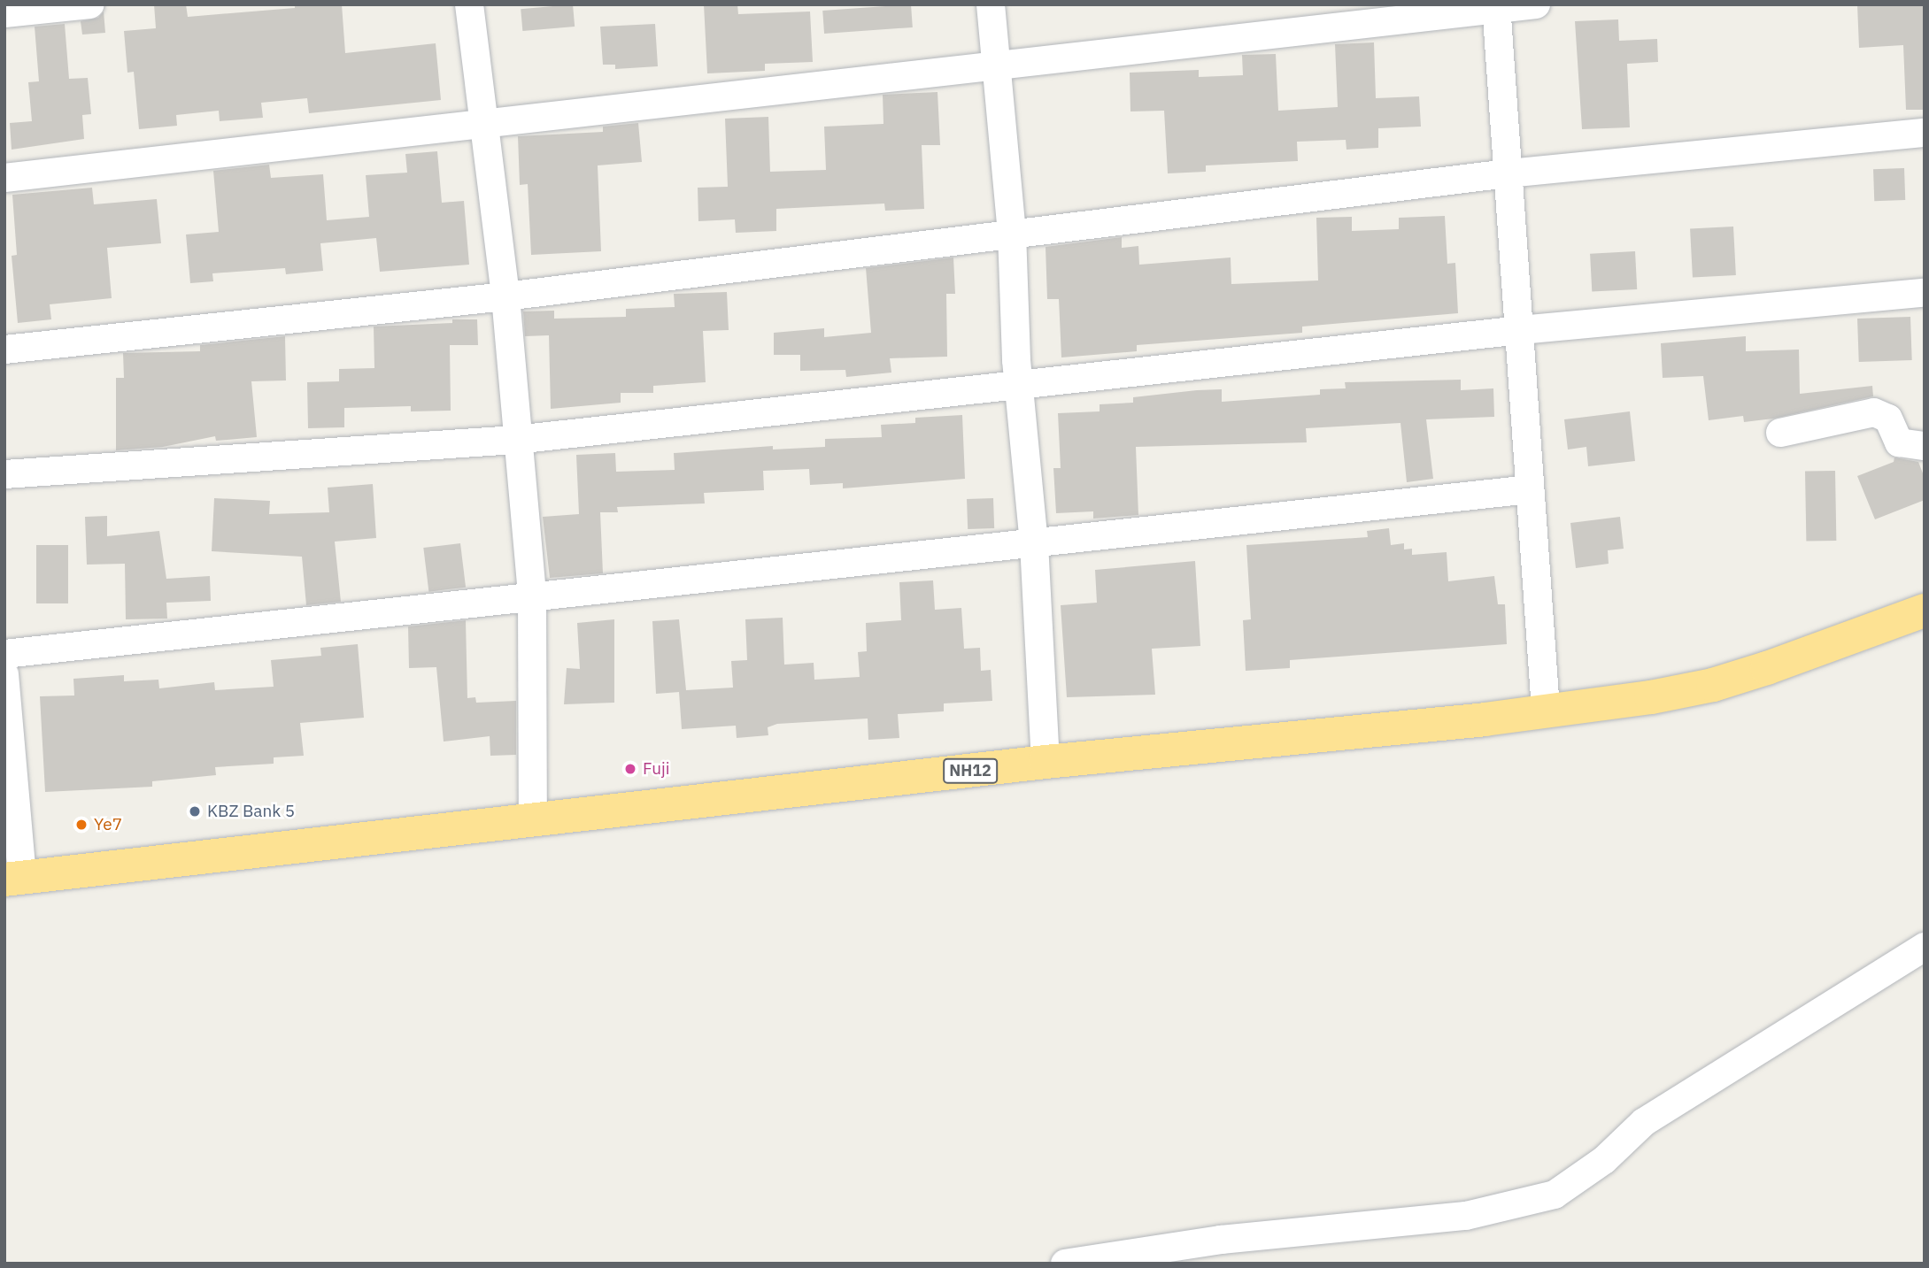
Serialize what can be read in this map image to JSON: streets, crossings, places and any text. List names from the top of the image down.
{
  "streets": {
    "highway": ["NH12"]
  },
  "places": ["Fuji", "KBZ Bank 5", "Ye7"]
}
